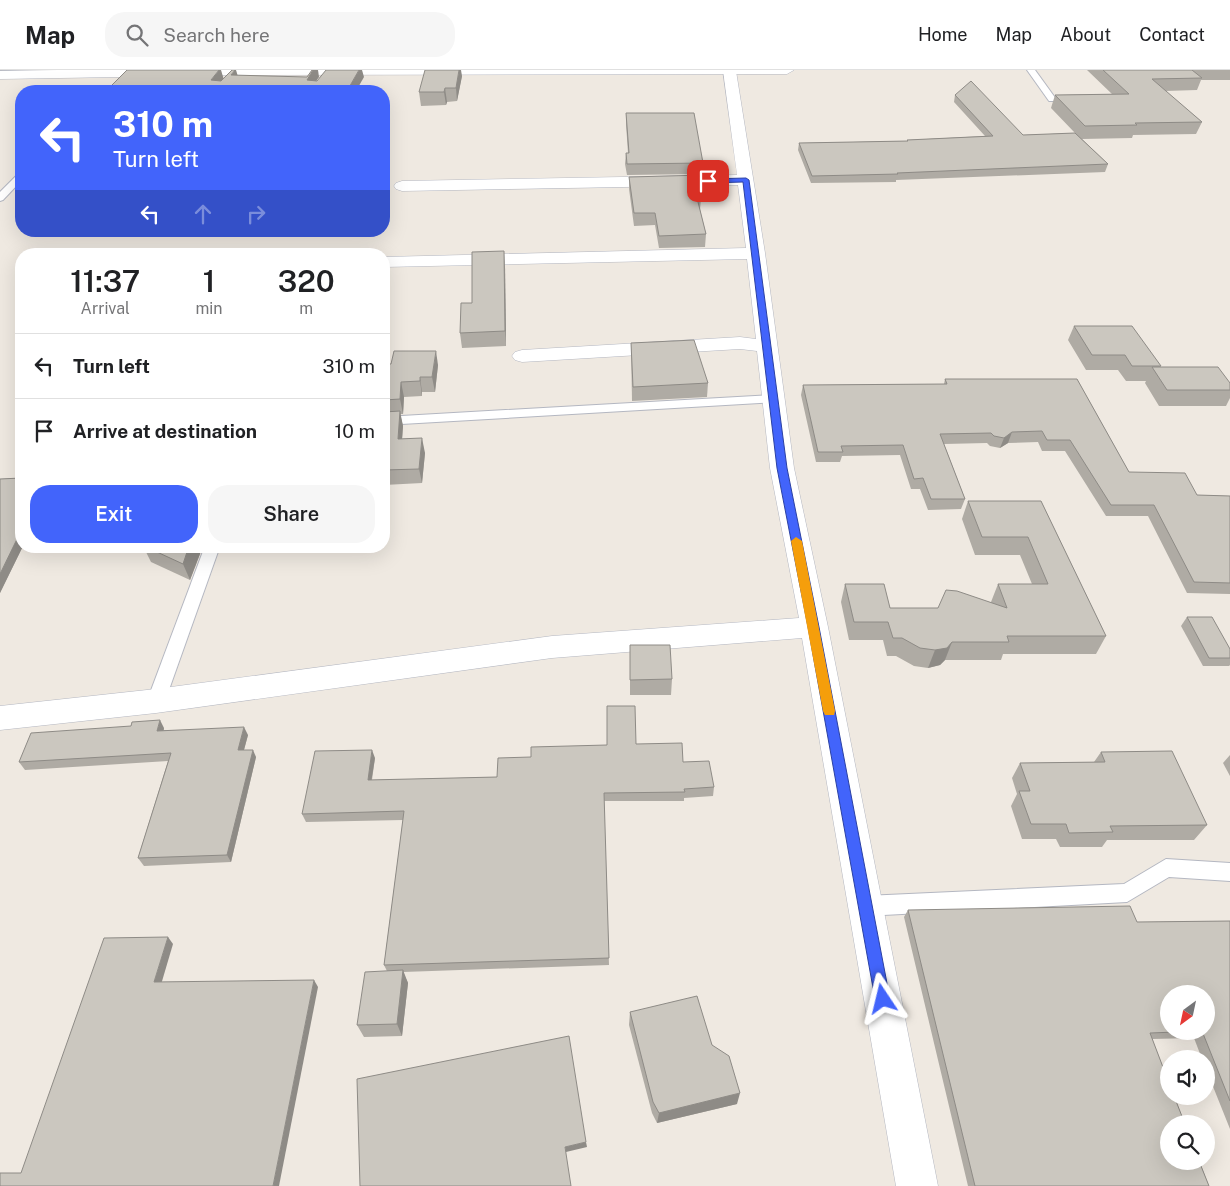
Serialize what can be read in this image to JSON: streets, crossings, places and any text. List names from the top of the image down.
{
  "north": "bottom left",
  "page": {
    "header": "Map",
    "search": "Search here",
    "nav": [
      "Home",
      "Map",
      "About",
      "Contact"
    ],
    "turn": ["310 m", "Turn left"],
    "eta": [
      "11:37",
      "Arrival",
      "1",
      "min",
      "320",
      "m"
    ],
    "list": [
      {
        "name": "Turn left",
        "value": "310 m"
      },
      {
        "name": "Arrive at destination",
        "value": "10 m"
      }
    ],
    "buttons": ["Exit", "Share"]
  }
}
